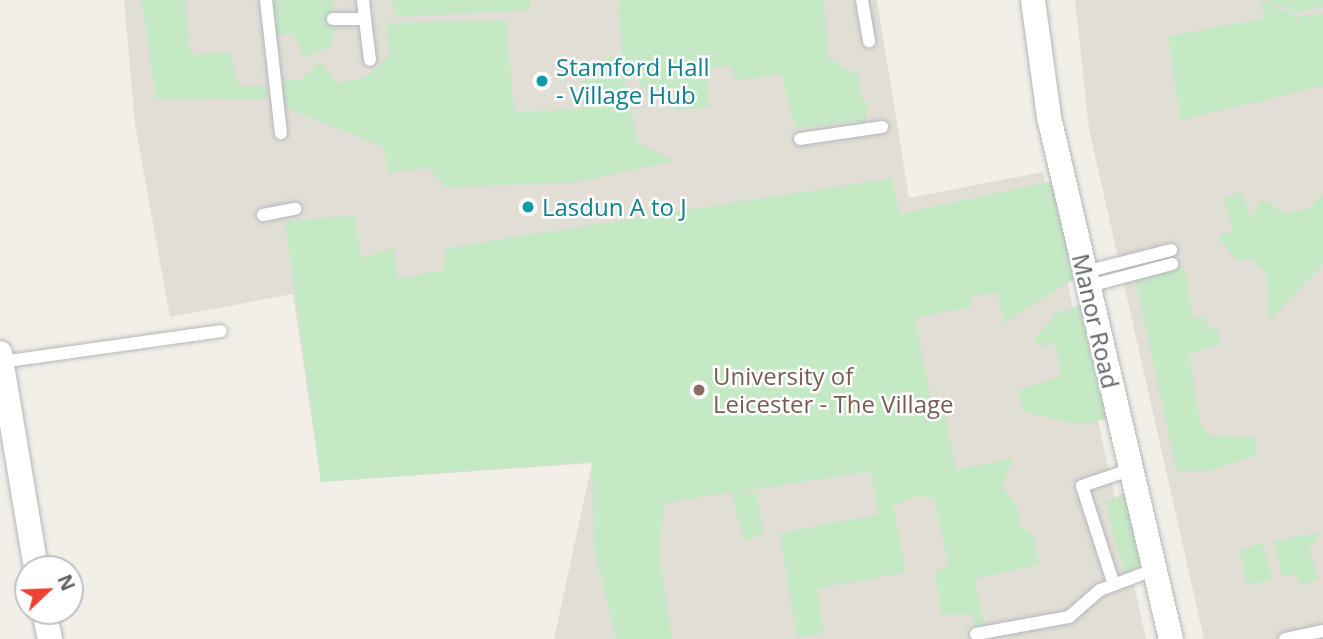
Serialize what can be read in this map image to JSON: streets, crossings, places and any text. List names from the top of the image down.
{
  "streets": {
    "street": ["Manor Road"]
  },
  "places": ["Stamford Hall - Village Hub", "Lasdun A to J", "University of Leicester - The Village"],
  "north": "top right"
}
